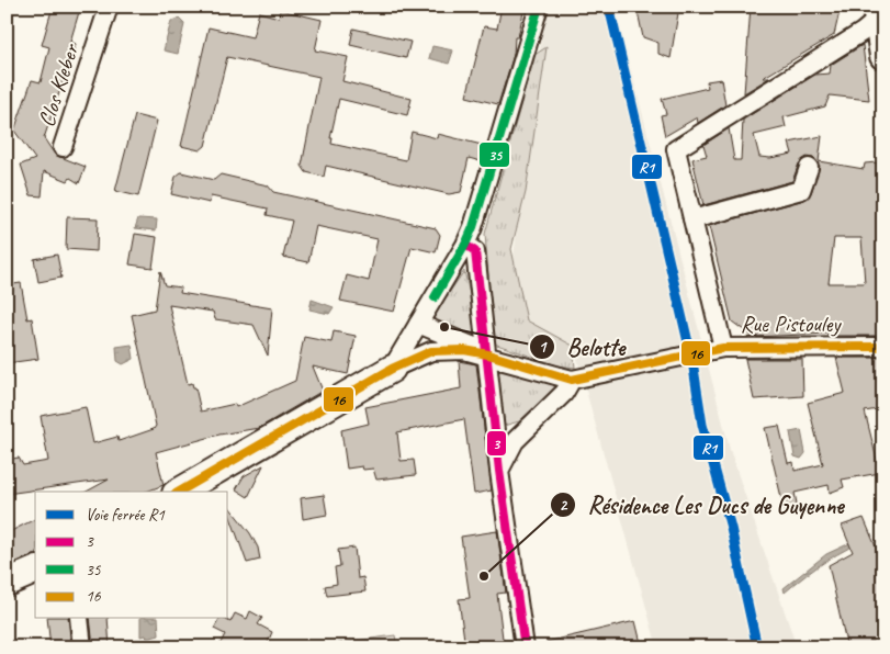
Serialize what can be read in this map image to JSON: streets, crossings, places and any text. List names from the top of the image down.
{
  "streets": {
    "street": ["Clos Kleber", "Rue Pistouley"]
  },
  "places": ["Belotte", "Résidence Les Ducs de Guyenne"],
  "lines": [
    "rail line R1",
    "transit line 35",
    "transit line 3",
    "transit line 16"
  ],
  "legend": [
    "Voie ferrée R1",
    "3",
    "35",
    "16"
  ]
}
